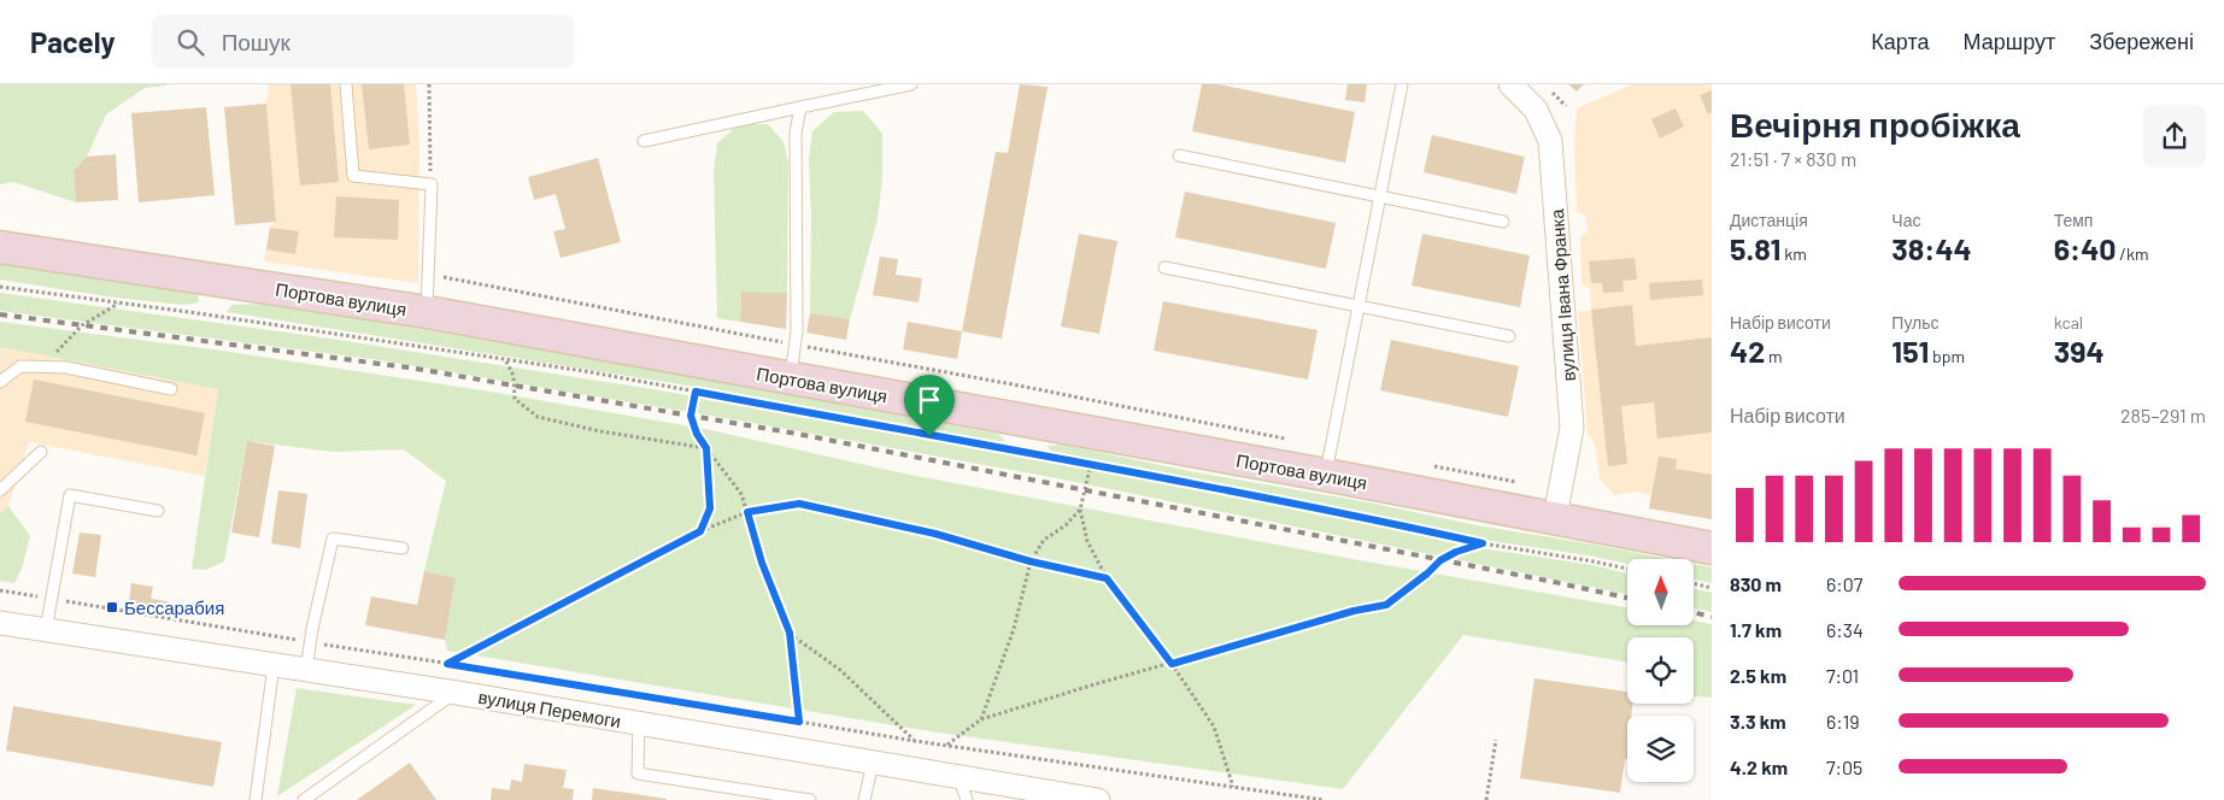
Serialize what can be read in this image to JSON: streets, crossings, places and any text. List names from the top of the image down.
{
  "streets": {
    "main road": ["Портова вулиця"],
    "street": ["вулиця Івана Франка", "вулиця Перемоги"]
  },
  "crossings": [
    ["вулиця Івана Франка", "Портова вулиця"]
  ],
  "places": {
    "transit": ["Бессарабия"]
  },
  "north": "top",
  "page": {
    "header": "Pacely",
    "search": "Пошук",
    "nav": ["Карта", "Маршрут", "Збережені"],
    "heading": ["Вечірня пробіжка", "21:51 · 7 × 830 m"],
    "stats": [
      ["Дистанція", "5.81 km"],
      ["Час", "38:44"],
      ["Темп", "6:40 /km"],
      ["Набір висоти", "42 m"],
      ["Пульс", "151 bpm"],
      ["kcal", "394"]
    ],
    "chart": ["Набір висоти", "285–291 m"],
    "list": [
      {
        "name": "830 m",
        "note": "6:07"
      },
      {
        "name": "1.7 km",
        "note": "6:34"
      },
      {
        "name": "2.5 km",
        "note": "7:01"
      },
      {
        "name": "3.3 km",
        "note": "6:19"
      },
      {
        "name": "4.2 km",
        "note": "7:05"
      }
    ]
  }
}
